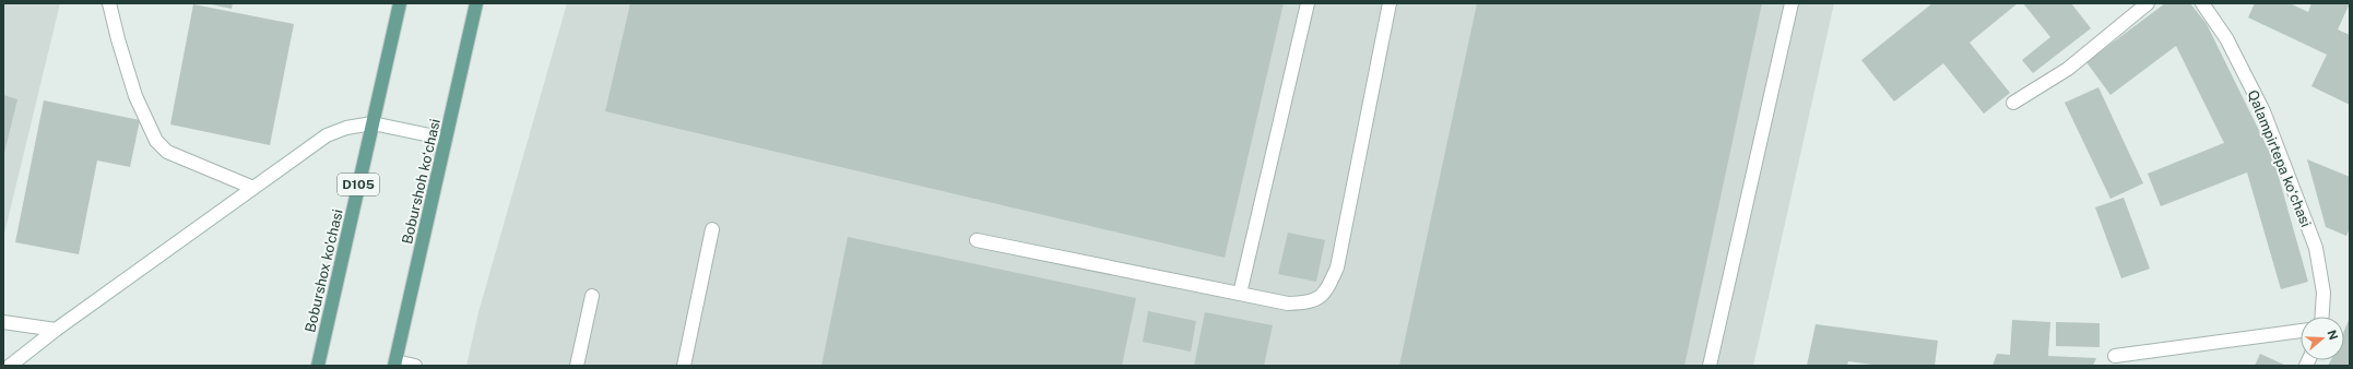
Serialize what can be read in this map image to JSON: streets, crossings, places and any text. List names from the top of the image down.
{
  "streets": {
    "main road": [
      "Qalampirtepa koʻchasi",
      "Boburshoh koʻchasi",
      "D105",
      "Boburshox ko'chasi"
    ]
  },
  "north": "right"
}
